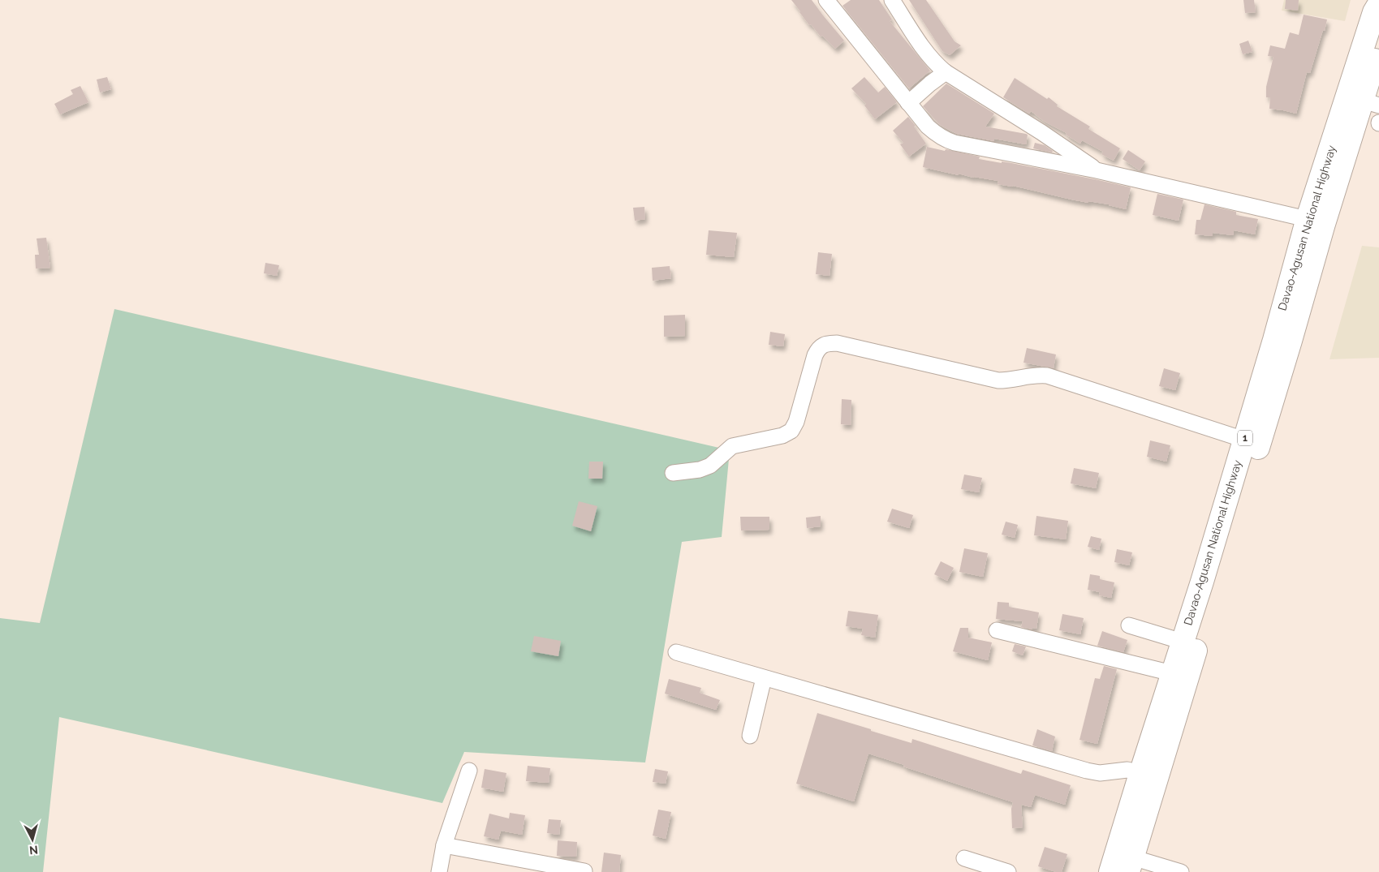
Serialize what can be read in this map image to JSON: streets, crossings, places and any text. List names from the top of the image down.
{
  "streets": {
    "highway": ["Davao-Agusan National Highway", "1"]
  },
  "north": "bottom"
}
